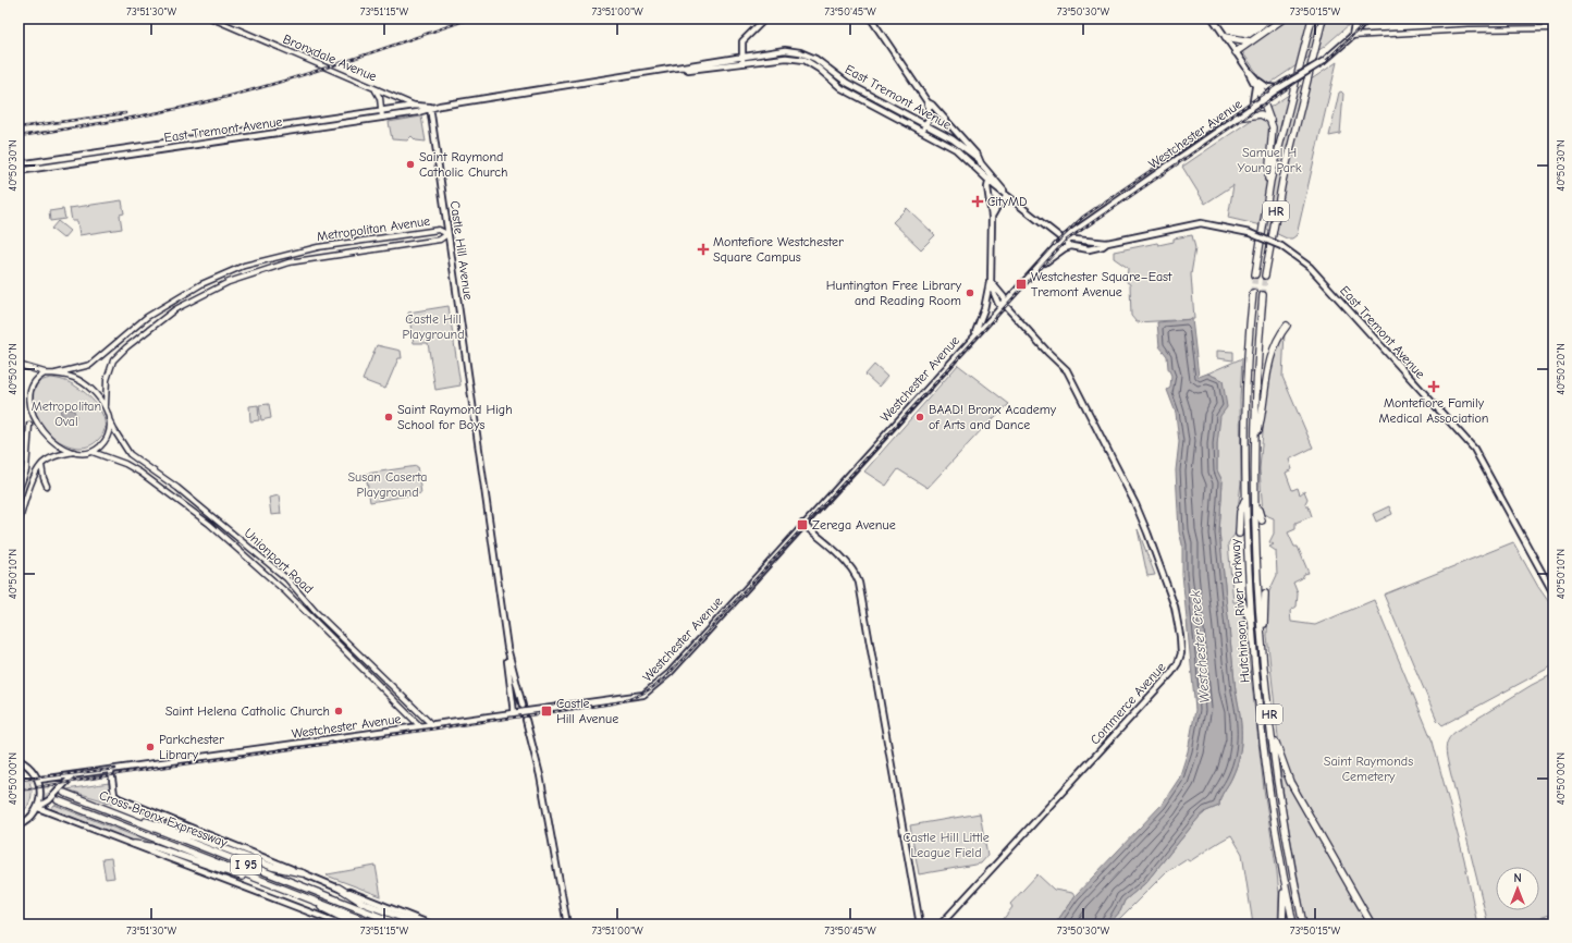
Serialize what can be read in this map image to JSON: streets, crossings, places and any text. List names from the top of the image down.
{
  "streets": {
    "highway": [
      "HR",
      "Hutchinson River Parkway",
      "Cross Bronx Expressway",
      "I 95"
    ],
    "main road": [
      "East Tremont Avenue",
      "Westchester Avenue",
      "Castle Hill Avenue",
      "Commerce Avenue"
    ],
    "street": ["Bronxdale Avenue", "Metropolitan Avenue", "Unionport Road"]
  },
  "crossings": [
    ["Bronxdale Avenue", "East Tremont Avenue"],
    ["East Tremont Avenue", "Westchester Avenue"],
    ["East Tremont Avenue", "Castle Hill Avenue"],
    ["Westchester Avenue", "Unionport Road"],
    ["Westchester Avenue", "Commerce Avenue"],
    ["Metropolitan Avenue", "Castle Hill Avenue"]
  ],
  "water": ["Westchester Creek"],
  "parks": [
    "Samuel H Young Park",
    "Castle Hill Playground",
    "Metropolitan Oval",
    "Susan Caserta Playground",
    "Saint Raymonds Cemetery",
    "Castle Hill Little League Field"
  ],
  "places": {
    "other": [
      "Saint Raymond Catholic Church",
      "Huntington Free Library and Reading Room",
      "Saint Raymond High School for Boys",
      "BAAD! Bronx Academy of Arts and Dance",
      "Saint Helena Catholic Church",
      "Parkchester Library"
    ],
    "health": ["CityMD", "Montefiore Westchester Square Campus", "Montefiore Family Medical Association"],
    "transit": ["Westchester Square–East Tremont Avenue", "Zerega Avenue", "Castle Hill Avenue"]
  },
  "north": "top",
  "coordinates": [
    "73°51'30\"W",
    "73°51'15\"W",
    "73°51'00\"W",
    "73°50'45\"W",
    "73°50'30\"W",
    "73°50'15\"W",
    "40°50'30\"N",
    "40°50'20\"N",
    "40°50'10\"N",
    "40°50'00\"N"
  ]
}
